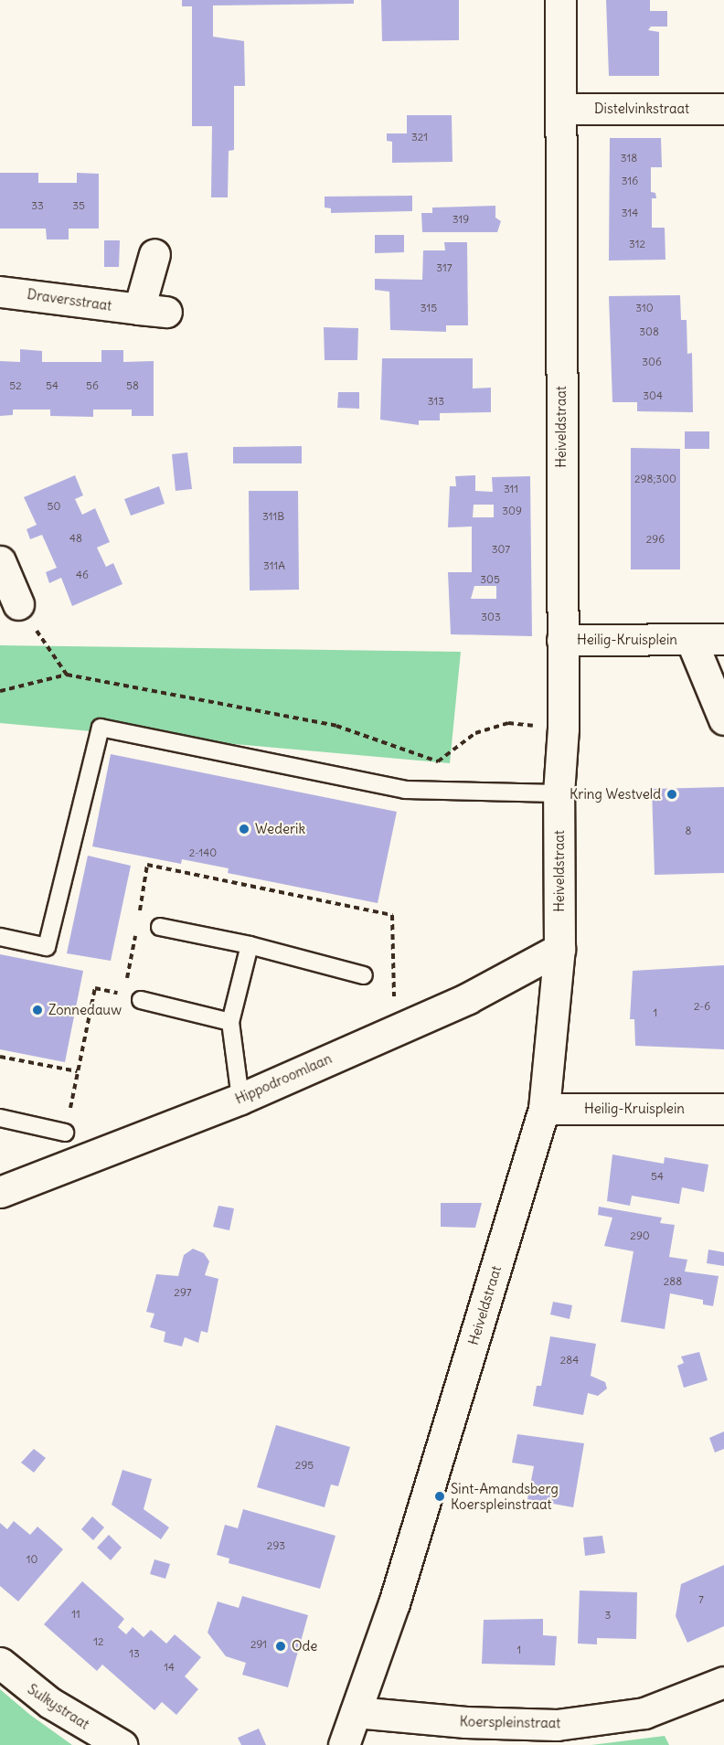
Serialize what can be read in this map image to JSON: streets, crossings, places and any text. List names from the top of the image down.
{
  "streets": {
    "street": [
      "Distelvinkstraat",
      "Draversstraat",
      "Heiveldstraat",
      "Heilig-Kruisplein",
      "Hippodroomlaan",
      "Sulkystraat",
      "Koerspleinstraat"
    ]
  },
  "crossings": [
    ["Distelvinkstraat", "Heiveldstraat"],
    ["Heiveldstraat", "Heilig-Kruisplein"],
    ["Heiveldstraat", "Hippodroomlaan"],
    ["Heiveldstraat", "Koerspleinstraat"]
  ],
  "places": [
    "Kring Westveld",
    "Wederik",
    "Zonnedauw",
    "Sint-Amandsberg Koerspleinstraat",
    "Ode"
  ],
  "house_numbers": [
    "321",
    "318",
    "316",
    "33",
    "35",
    "314",
    "319",
    "312",
    "317",
    "315",
    "310",
    "308",
    "306",
    "52",
    "54",
    "56",
    "58",
    "304",
    "313",
    "298;300",
    "311",
    "50",
    "309",
    "311B",
    "48",
    "296",
    "307",
    "311A",
    "46",
    "305",
    "303",
    "8",
    "2-140",
    "2-6",
    "1",
    "54",
    "290",
    "288",
    "297",
    "284",
    "295",
    "293",
    "10",
    "7",
    "11",
    "3",
    "12",
    "291",
    "1",
    "13",
    "14"
  ]
}
